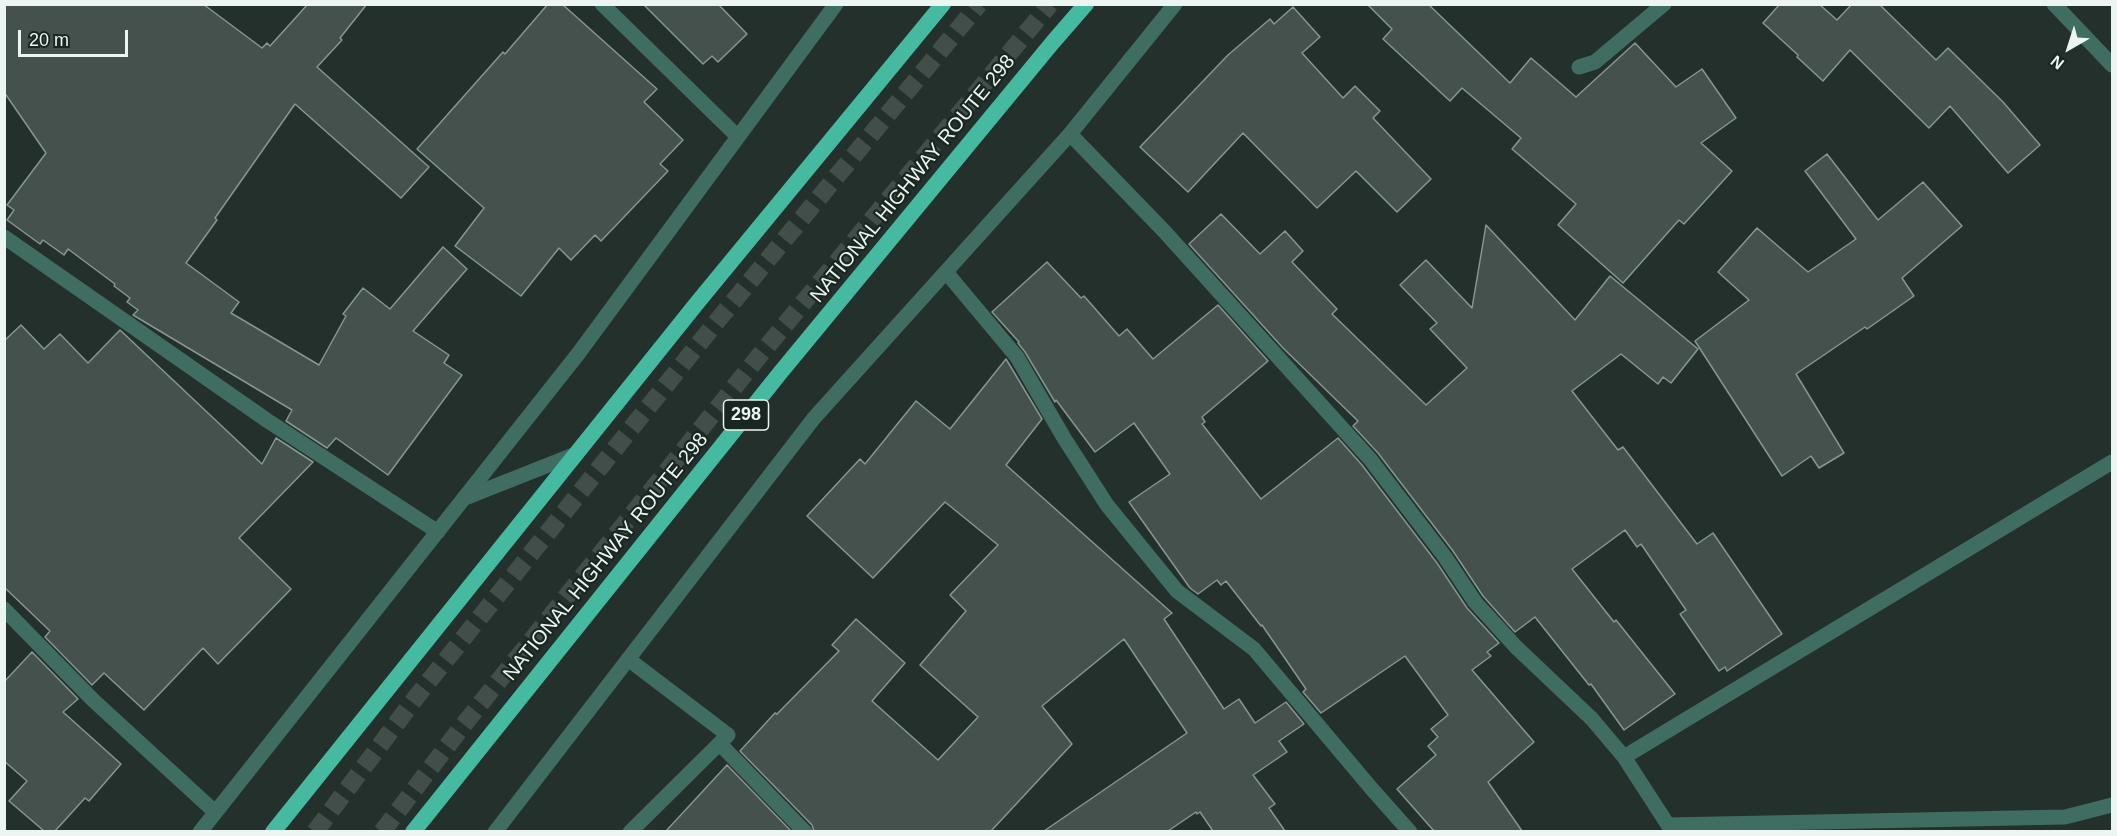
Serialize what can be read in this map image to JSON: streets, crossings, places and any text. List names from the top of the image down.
{
  "streets": {
    "highway": ["NATIONAL HIGHWAY ROUTE 298", "298"]
  },
  "scale_bar": "20 m",
  "north": "bottom left"
}
